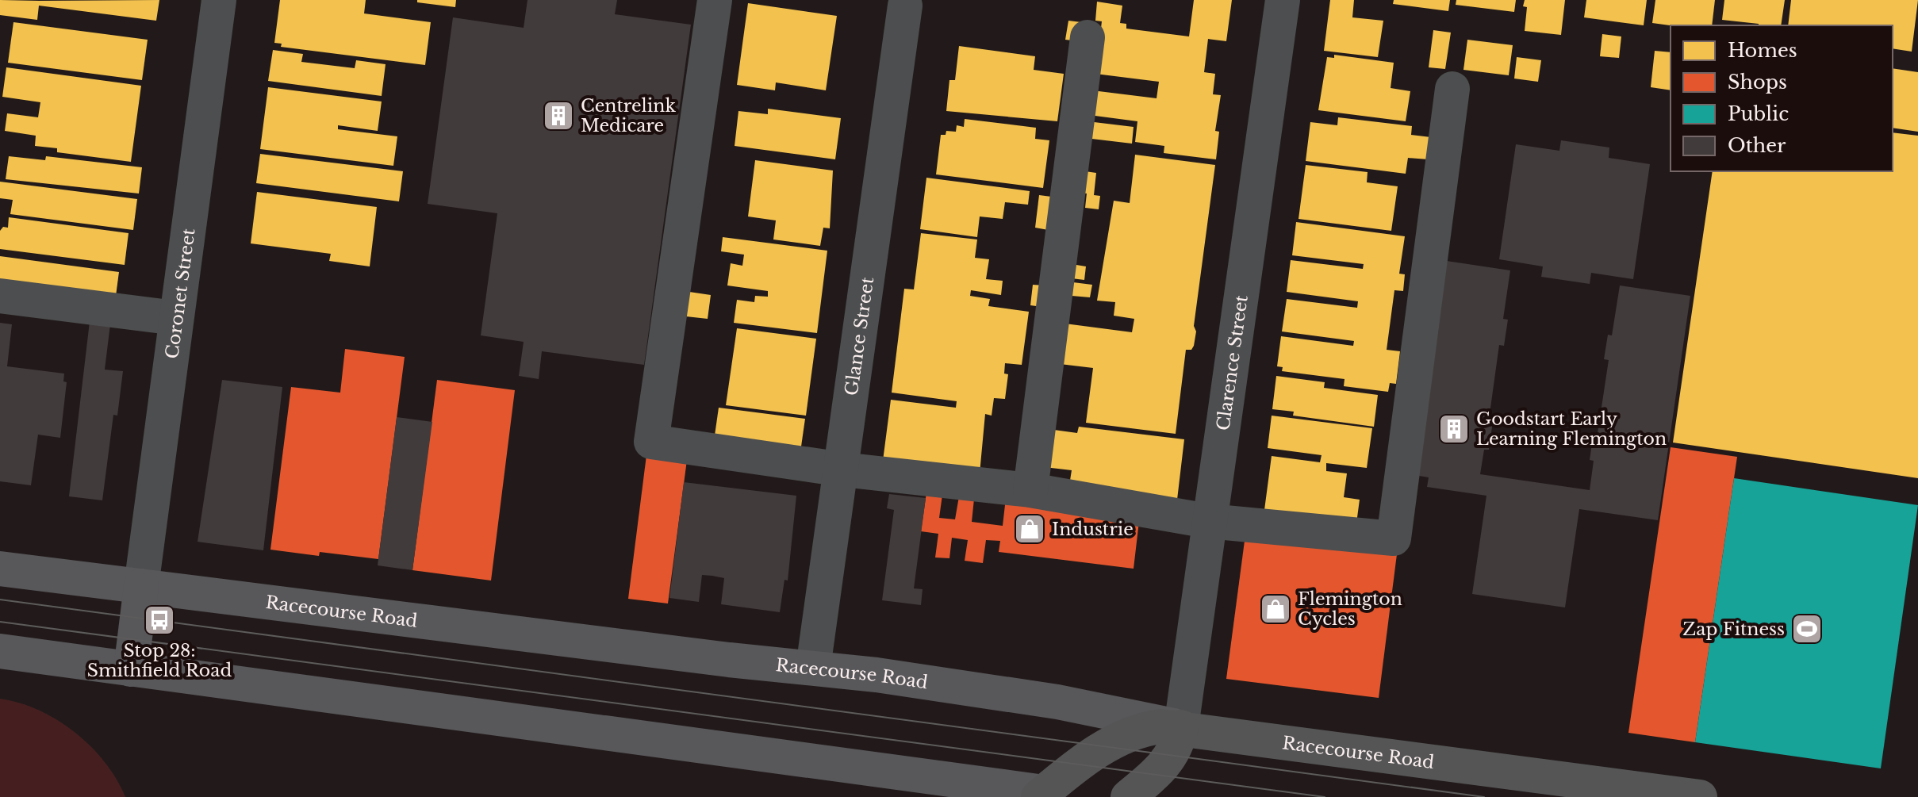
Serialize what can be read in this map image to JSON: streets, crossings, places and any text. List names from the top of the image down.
{
  "streets": {
    "highway": ["Racecourse Road"],
    "street": ["Coronet Street", "Glance Street", "Clarence Street"]
  },
  "crossings": [
    ["Coronet Street", "Racecourse Road"],
    ["Glance Street", "Racecourse Road"],
    ["Clarence Street", "Racecourse Road"]
  ],
  "places": {
    "building": ["Centrelink Medicare", "Goodstart Early Learning Flemington"],
    "shop": ["Industrie", "Flemington Cycles"],
    "bus stop": ["Stop 28: Smithfield Road"],
    "sports": ["Zap Fitness"]
  },
  "legend": [
    "Homes",
    "Shops",
    "Public",
    "Other"
  ]
}
